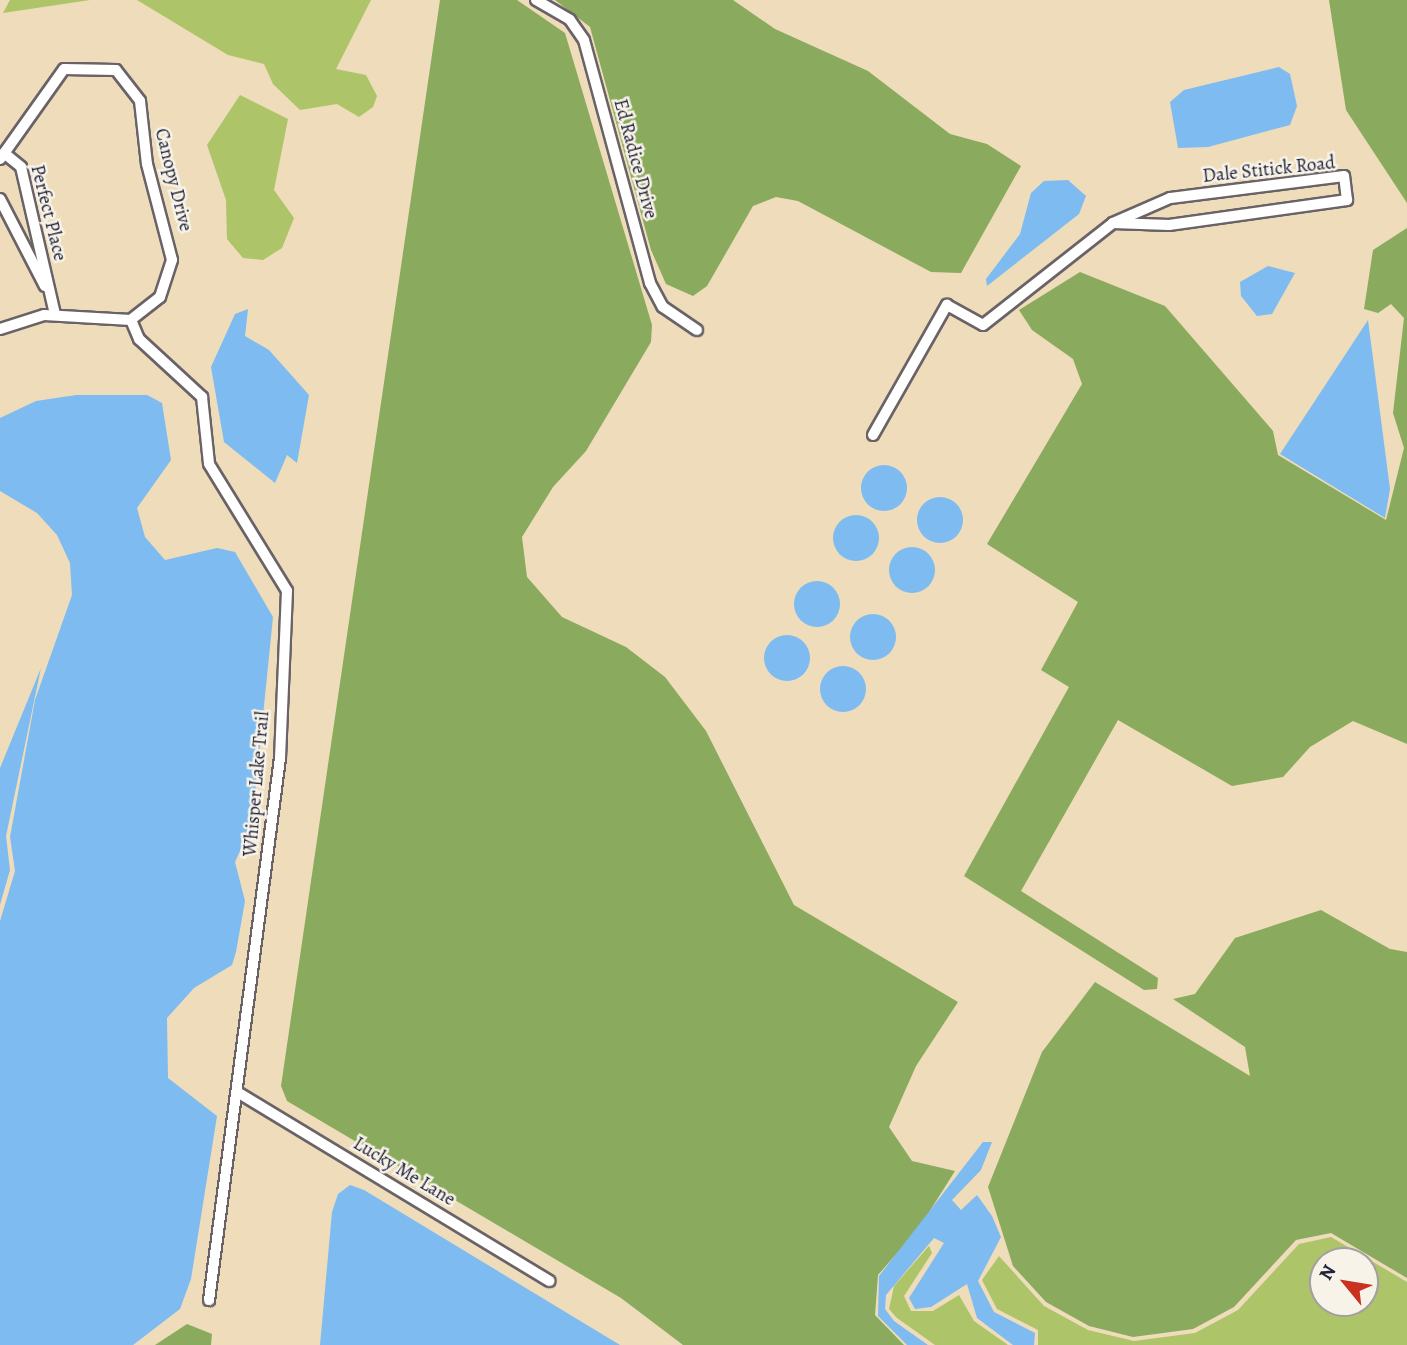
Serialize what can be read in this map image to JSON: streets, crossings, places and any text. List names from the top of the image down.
{
  "streets": {
    "street": [
      "Ed Radice Drive",
      "Dale Stitick Road",
      "Canopy Drive",
      "Perfect Place",
      "Whisper Lake Trail",
      "Lucky Me Lane"
    ]
  },
  "crossings": [
    ["Canopy Drive", "Perfect Place"],
    ["Canopy Drive", "Whisper Lake Trail"],
    ["Whisper Lake Trail", "Lucky Me Lane"]
  ],
  "north": "top left"
}
